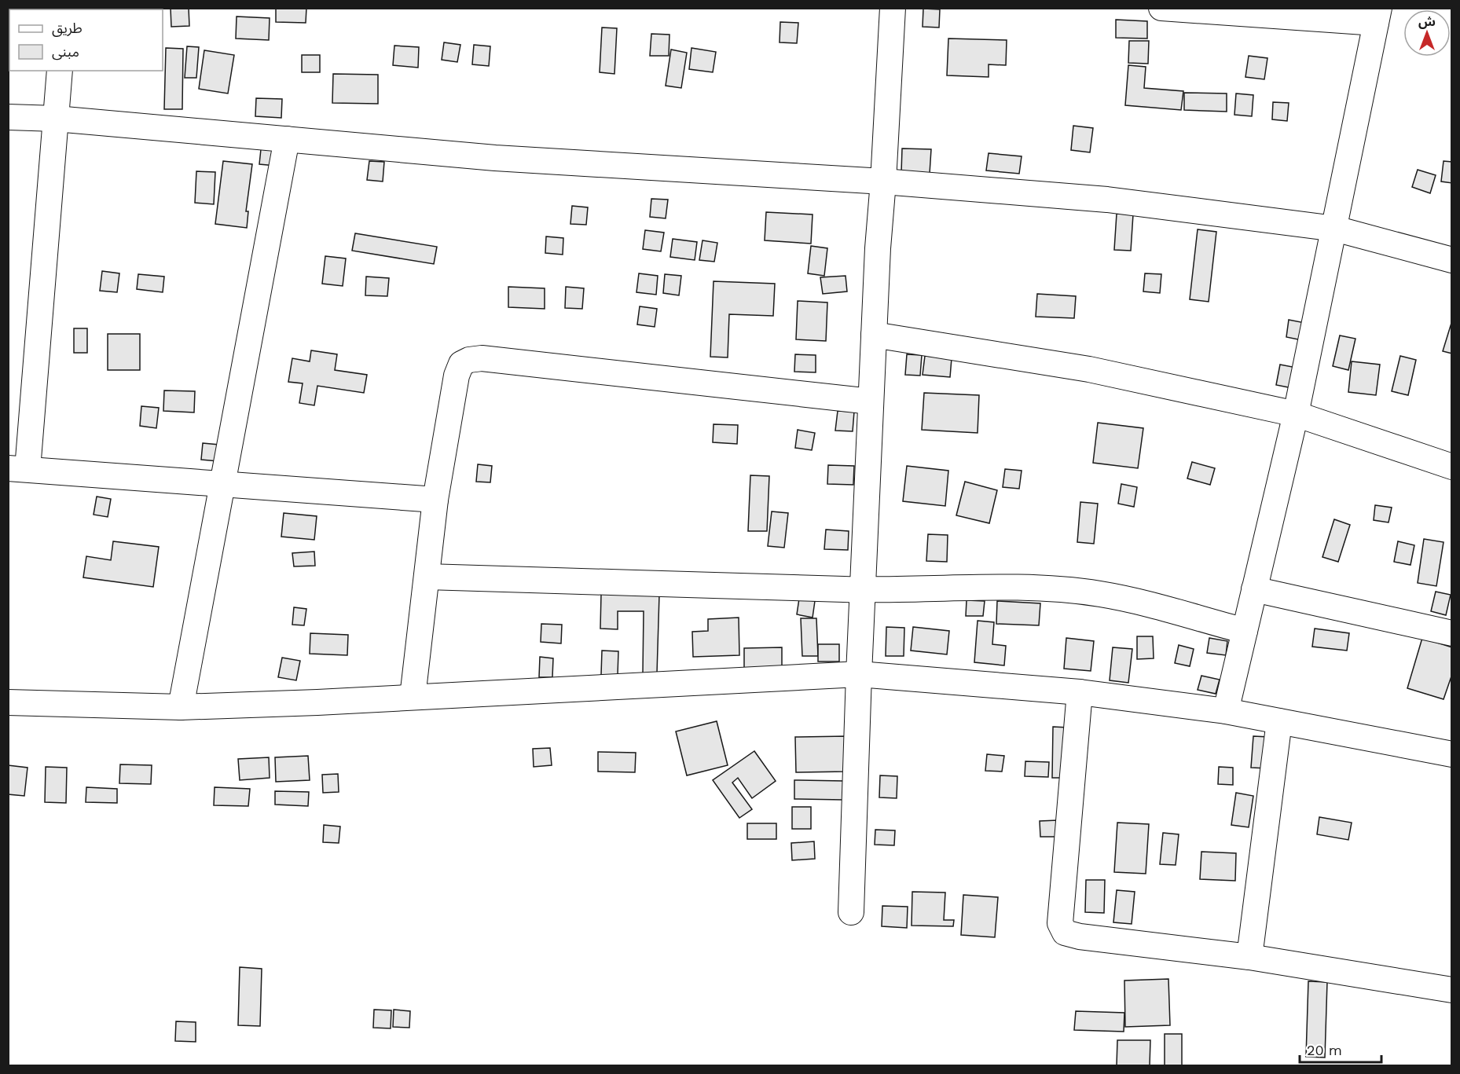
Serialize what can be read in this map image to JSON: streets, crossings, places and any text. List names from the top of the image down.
{
  "legend": ["طريق", "مبنى"],
  "scale_bar": "20 m",
  "north": "top"
}
